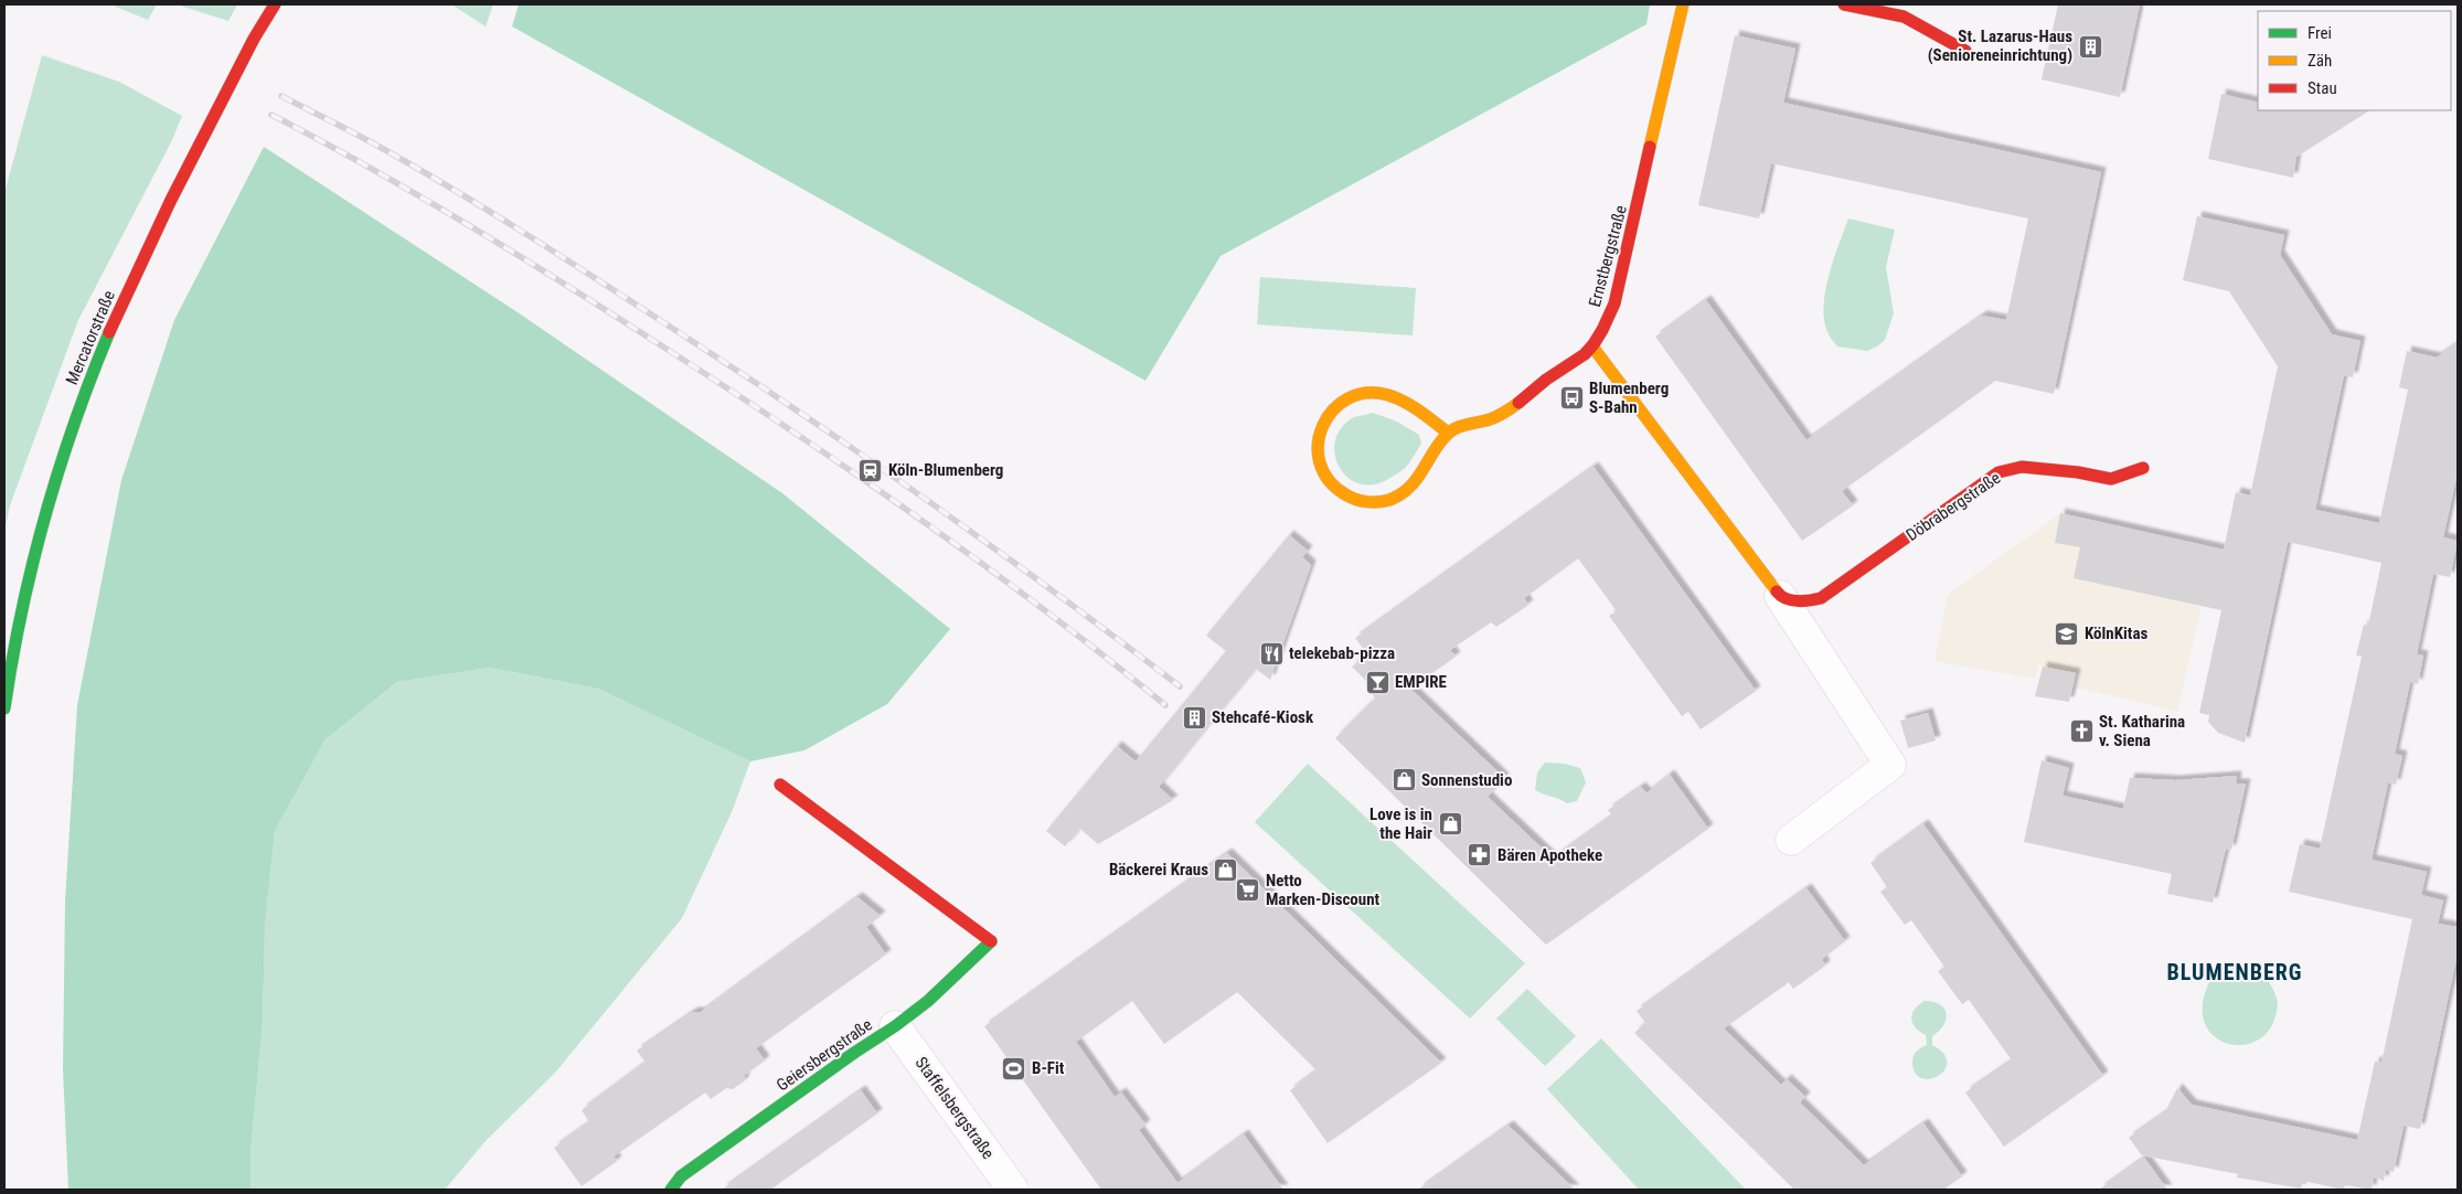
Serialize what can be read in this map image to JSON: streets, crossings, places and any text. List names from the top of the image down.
{
  "streets": {
    "street": [
      "Ernstbergstraße",
      "Mercatorstraße",
      "Döbrabergstraße",
      "Geiersbergstraße",
      "Staffelsbergstraße"
    ]
  },
  "crossings": [
    ["Geiersbergstraße", "Staffelsbergstraße"]
  ],
  "districts": ["BLUMENBERG"],
  "places": {
    "building": ["St. Lazarus-Haus (Senioreneinrichtung)", "Stehcafé-Kiosk"],
    "bus stop": ["Blumenberg S-Bahn"],
    "station": ["Köln-Blumenberg"],
    "school or university": ["KölnKitas"],
    "restaurant": ["telekebab-pizza"],
    "bar": ["EMPIRE"],
    "church": ["St. Katharina v. Siena"],
    "shop": ["Sonnenstudio", "Love is in the Hair", "Bäckerei Kraus"],
    "pharmacy": ["Bären Apotheke"],
    "supermarket": ["Netto Marken-Discount"],
    "sports": ["B-Fit"]
  },
  "legend": ["Frei", "Zäh", "Stau"]
}
